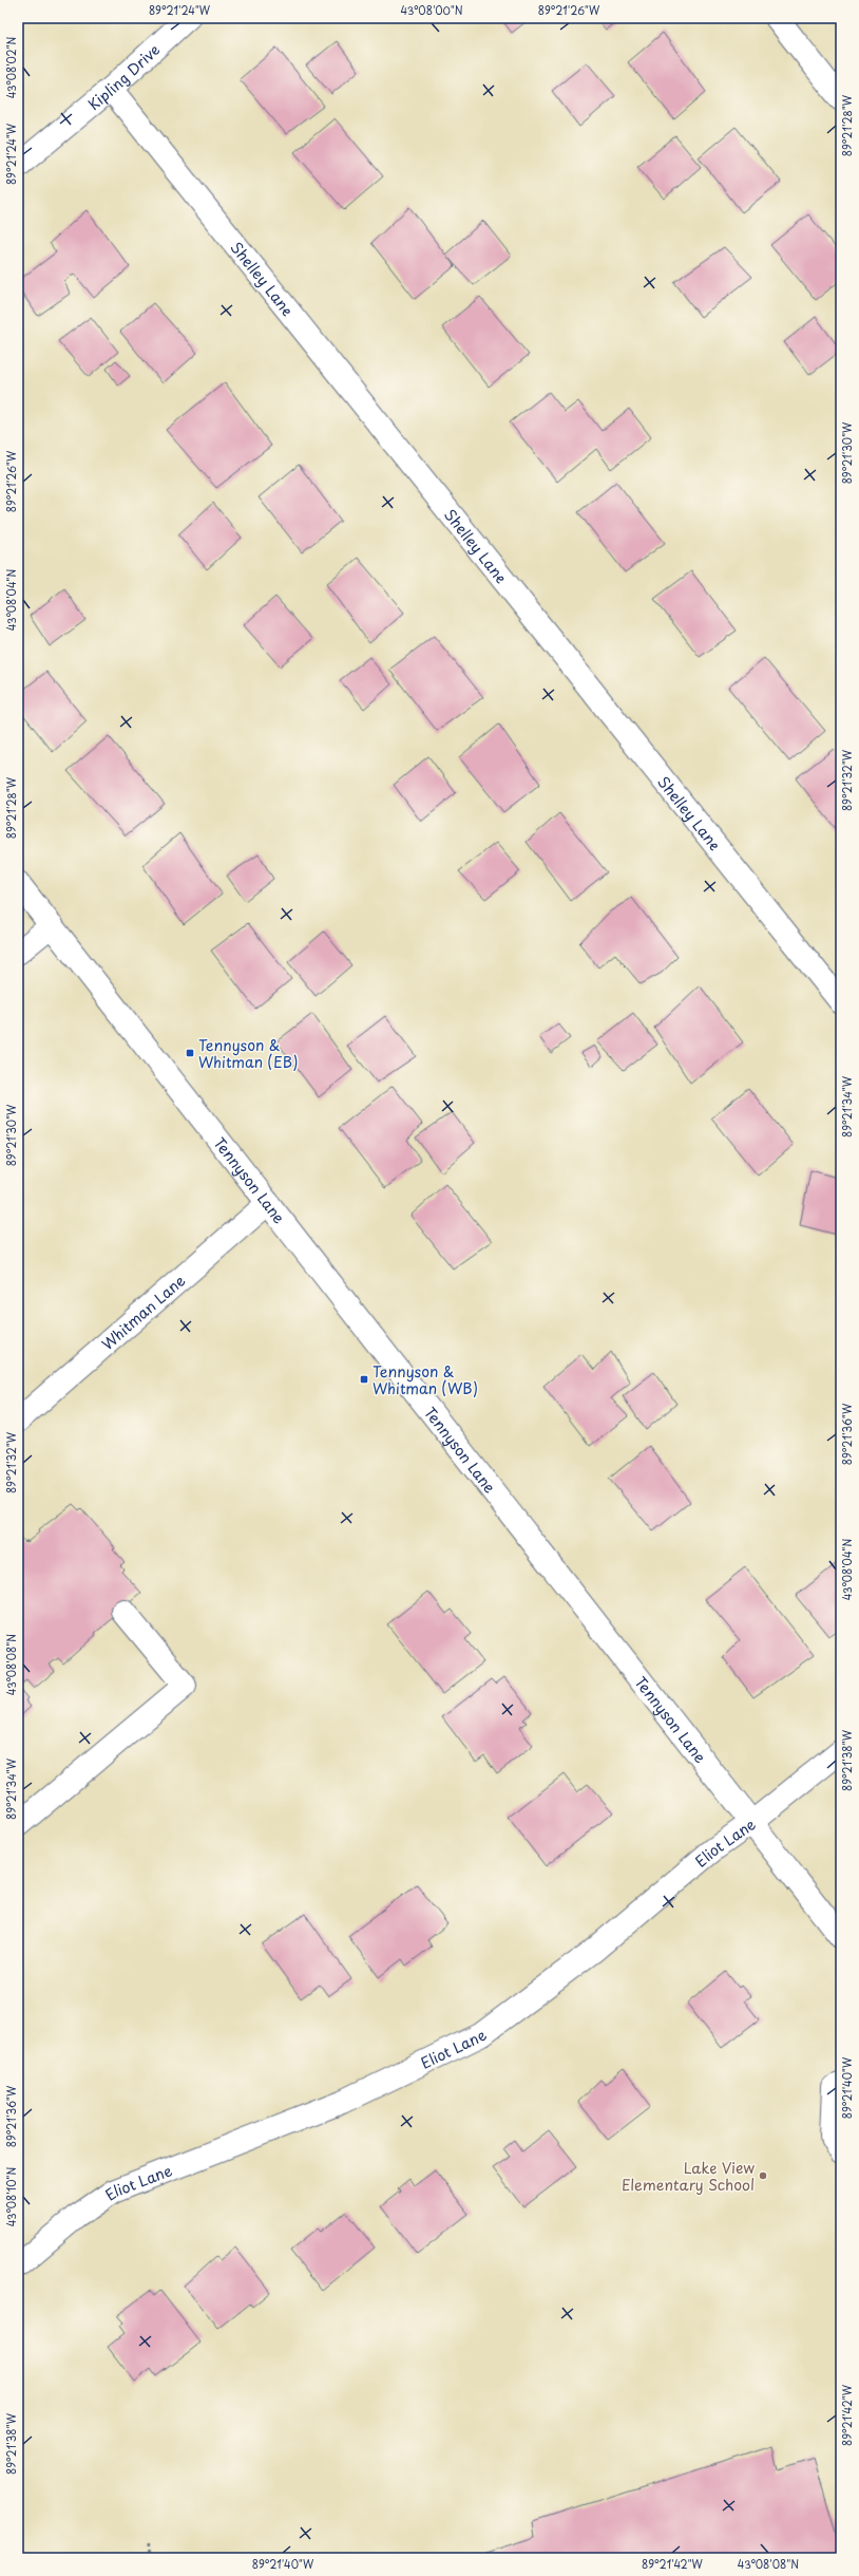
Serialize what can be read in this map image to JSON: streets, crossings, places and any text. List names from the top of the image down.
{
  "streets": {
    "street": [
      "Kipling Drive",
      "Shelley Lane",
      "Tennyson Lane",
      "Whitman Lane",
      "Eliot Lane"
    ]
  },
  "crossings": [
    ["Kipling Drive", "Shelley Lane"],
    ["Tennyson Lane", "Whitman Lane"],
    ["Tennyson Lane", "Eliot Lane"]
  ],
  "places": {
    "transit": ["Tennyson & Whitman (EB)", "Tennyson & Whitman (WB)"],
    "other": ["Lake View Elementary School"]
  },
  "coordinates": [
    "89°21'24\"W",
    "43°08'00\"N",
    "89°21'26\"W",
    "43°08'02\"N",
    "89°21'28\"W",
    "89°21'30\"W",
    "43°08'04\"N",
    "89°21'32\"W",
    "89°21'34\"W",
    "89°21'36\"W",
    "43°08'08\"N",
    "89°21'38\"W",
    "89°21'40\"W",
    "43°08'10\"N",
    "89°21'42\"W"
  ]
}
